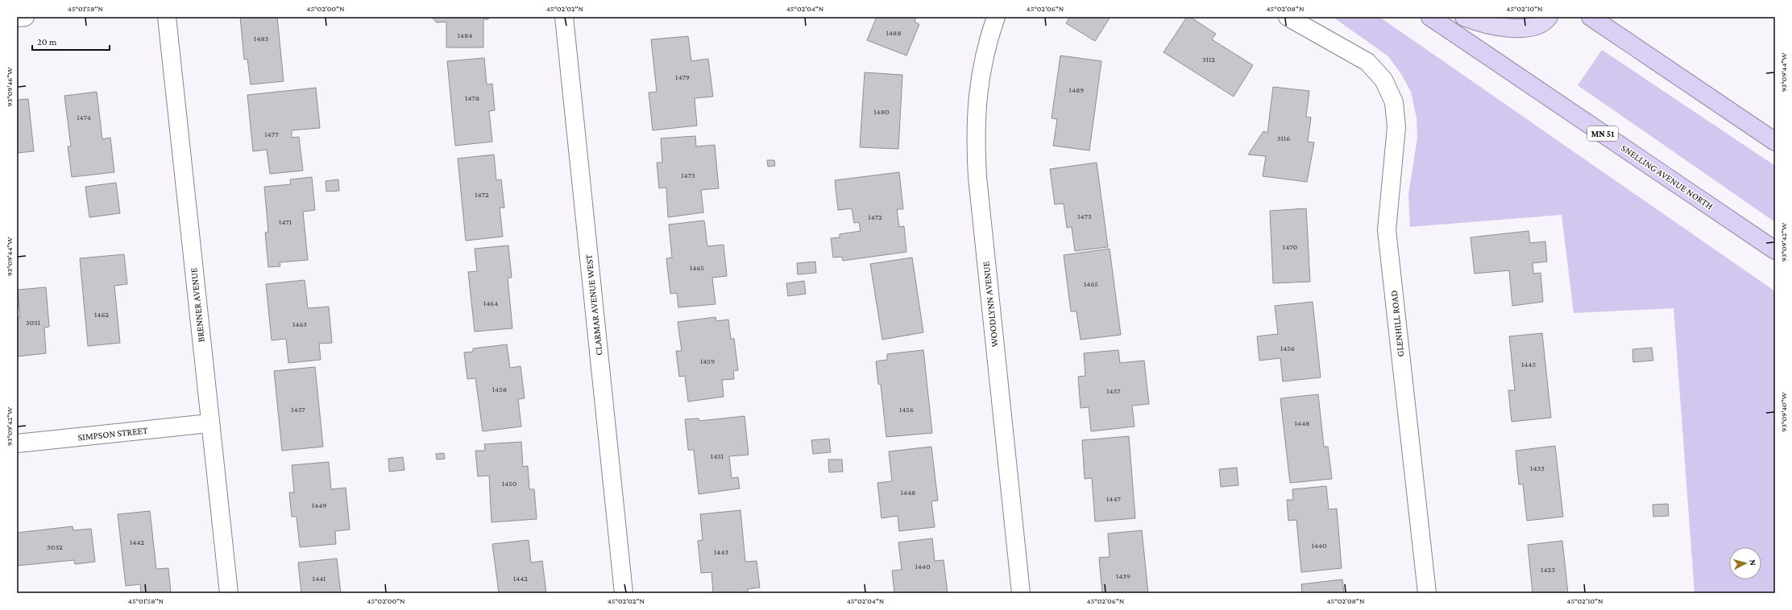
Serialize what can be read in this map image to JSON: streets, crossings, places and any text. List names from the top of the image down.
{
  "streets": {
    "highway": ["MN 51", "SNELLING AVENUE NORTH"],
    "street": [
      "WOODLYNN AVENUE",
      "BRENNER AVENUE",
      "CLARMAR AVENUE WEST",
      "GLENHILL ROAD",
      "SIMPSON STREET"
    ]
  },
  "crossings": [
    ["BRENNER AVENUE", "SIMPSON STREET"]
  ],
  "house_numbers": [
    "1488",
    "1484",
    "1483",
    "3112",
    "1479",
    "1489",
    "1478",
    "1480",
    "1474",
    "1477",
    "3116",
    "1473",
    "1472",
    "1473",
    "1472",
    "1471",
    "1470",
    "1465",
    "1465",
    "1464",
    "1462",
    "3031",
    "1463",
    "1456",
    "1459",
    "1445",
    "1458",
    "1457",
    "1457",
    "1456",
    "1448",
    "1451",
    "1433",
    "1450",
    "1448",
    "1447",
    "1449",
    "1442",
    "1440",
    "3032",
    "1443",
    "1440",
    "1423",
    "1439",
    "1441",
    "1442"
  ],
  "scale_bar": "20 m",
  "north": "right",
  "coordinates": [
    "45°01'58\"N",
    "45°02'00\"N",
    "45°02'02\"N",
    "45°02'04\"N",
    "45°02'06\"N",
    "45°02'08\"N",
    "45°02'10\"N",
    "93°09'44\"W",
    "93°09'46\"W",
    "93°09'42\"W",
    "93°09'40\"W"
  ]
}
